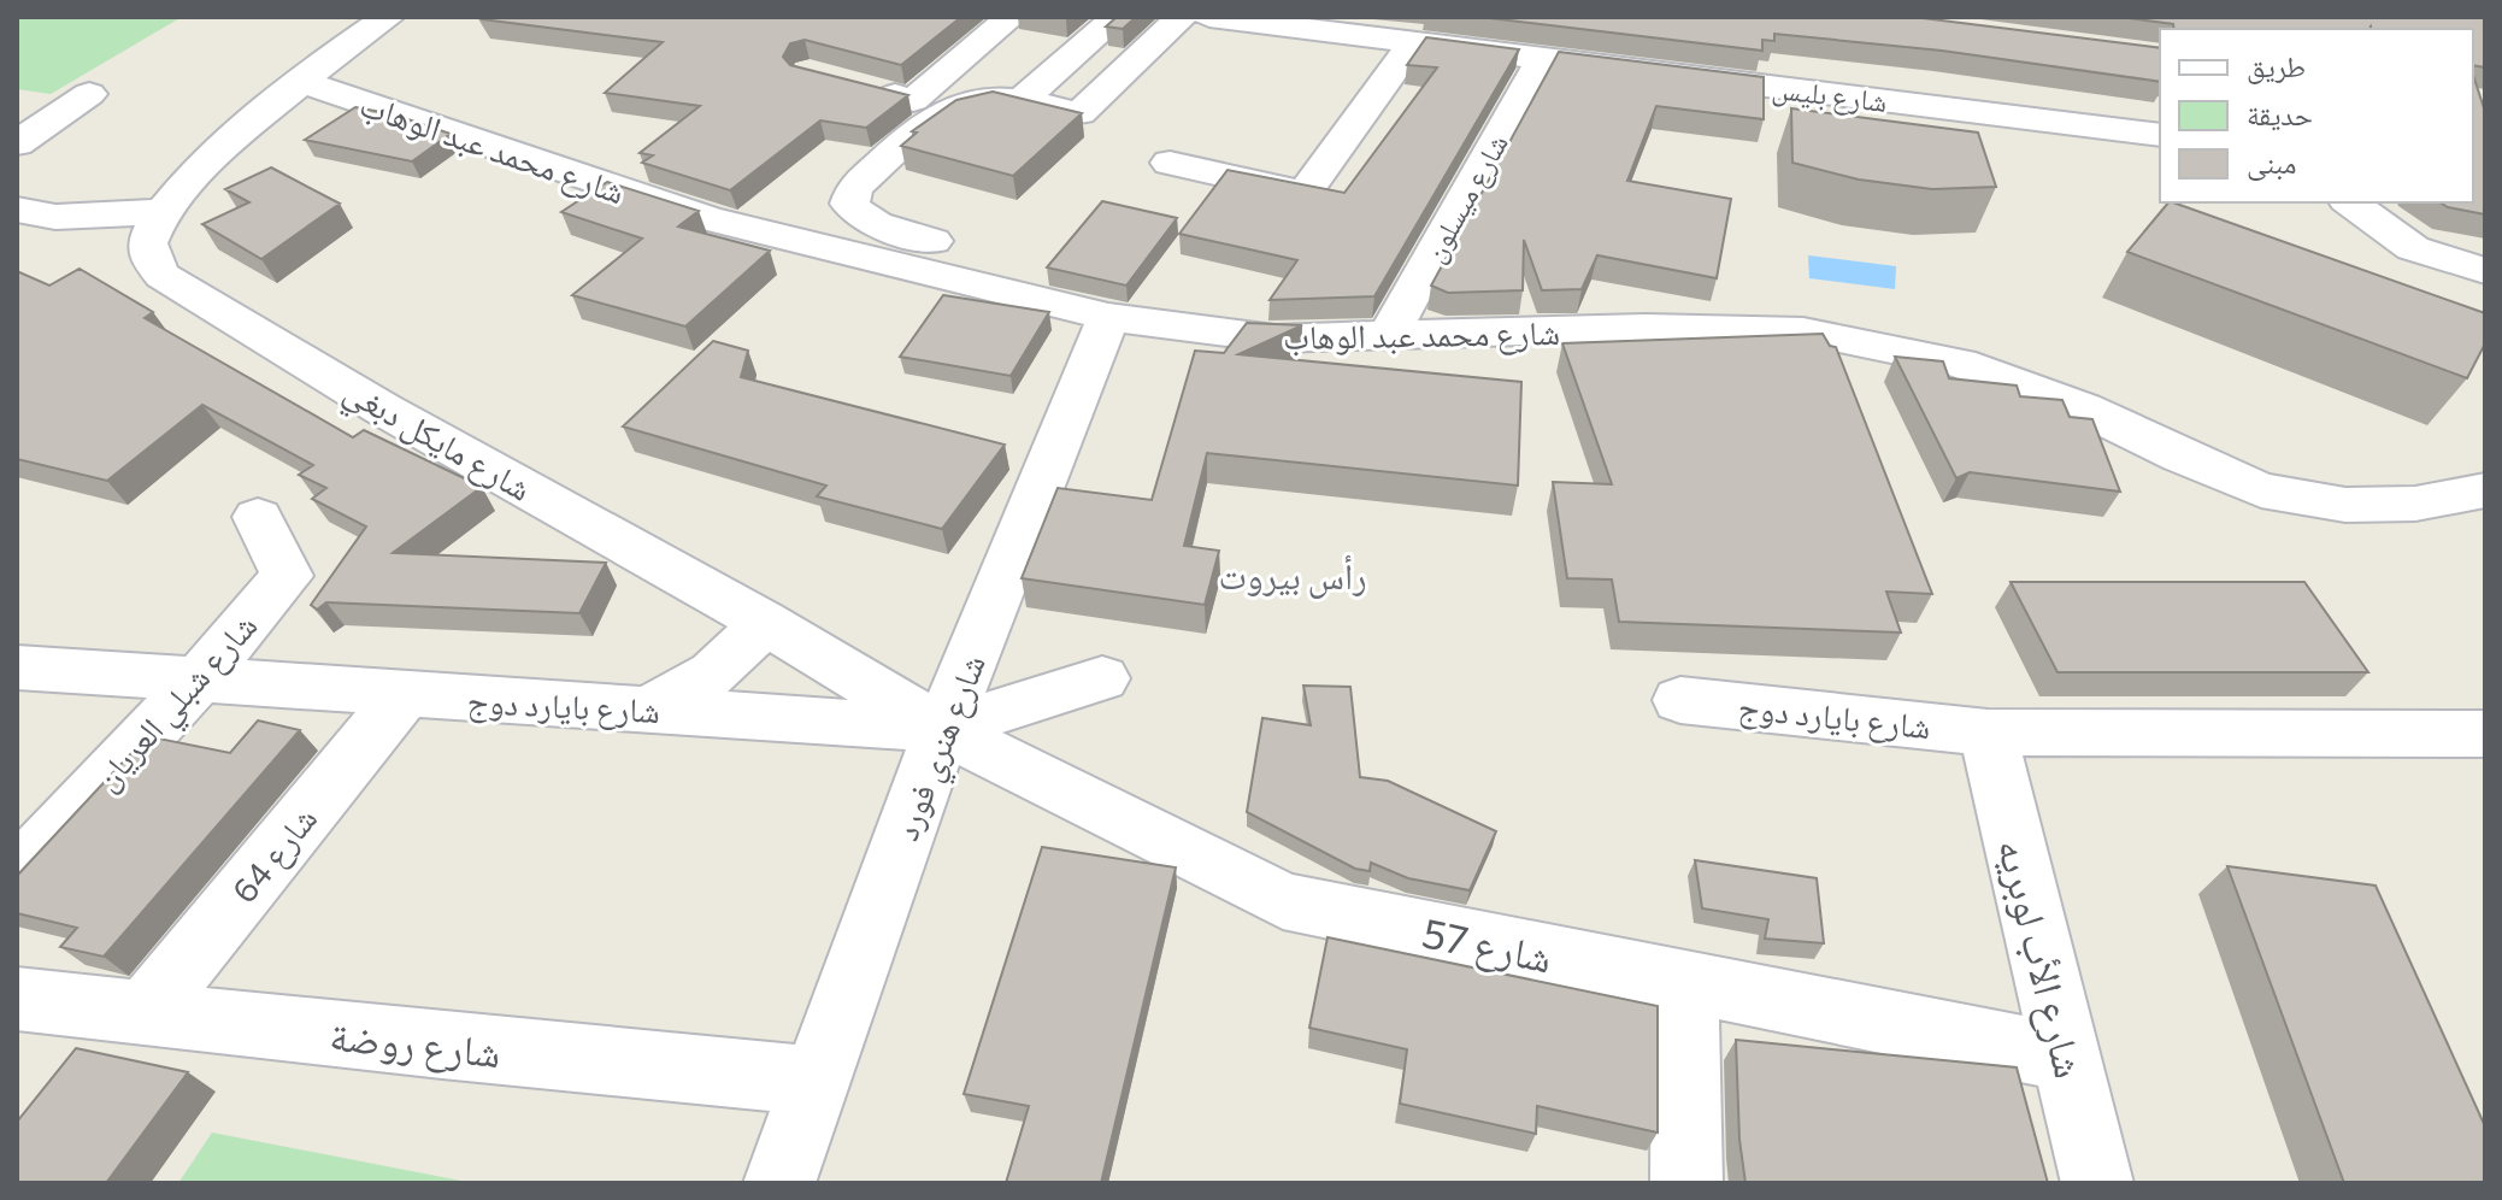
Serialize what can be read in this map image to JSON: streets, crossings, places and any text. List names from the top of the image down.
{
  "streets": {
    "street": [
      "شارع بليس",
      "شارع محمد عبد الوهاب",
      "شارع ميسلون",
      "شارع مايكل دبغي",
      "شارع شبلي العريان",
      "شارع بايارد دوج",
      "شارع هنري فورد",
      "شارع 64",
      "شارع 57",
      "شارع الأب لوبريه",
      "شارع روضة"
    ]
  },
  "crossings": [
    ["شارع بليس", "شارع ميسلون"],
    ["شارع محمد عبد الوهاب", "شارع ميسلون"],
    ["شارع محمد عبد الوهاب", "شارع هنري فورد"],
    ["شارع مايكل دبغي", "شارع بايارد دوج"],
    ["شارع مايكل دبغي", "شارع هنري فورد"],
    ["شارع مايكل دبغي", "شارع 57"],
    ["شارع شبلي العريان", "شارع بايارد دوج"],
    ["شارع بايارد دوج", "شارع هنري فورد"],
    ["شارع بايارد دوج", "شارع 64"],
    ["شارع بايارد دوج", "شارع 57"],
    ["شارع بايارد دوج", "شارع الأب لوبريه"],
    ["شارع هنري فورد", "شارع 57"],
    ["شارع هنري فورد", "شارع روضة"],
    ["شارع 64", "شارع روضة"],
    ["شارع 57", "شارع الأب لوبريه"]
  ],
  "districts": ["رأس بيروت"],
  "legend": ["طريق", "حديقة", "مبنى"]
}
